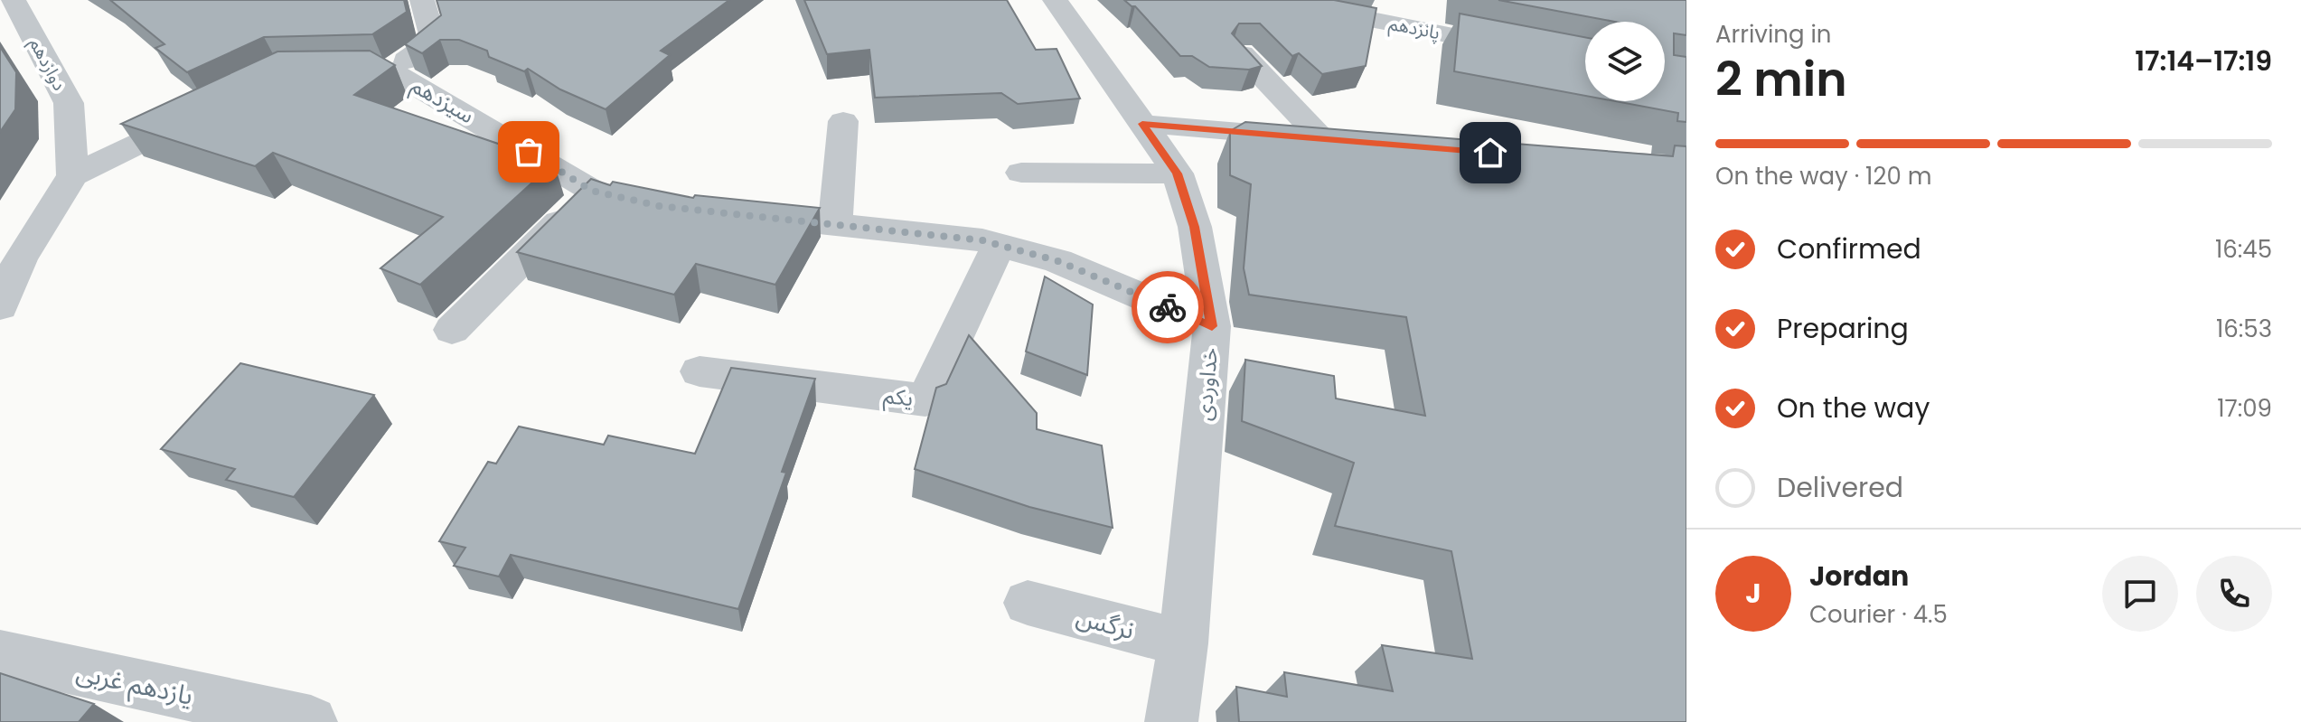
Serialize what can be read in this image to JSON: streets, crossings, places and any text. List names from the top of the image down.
{
  "streets": {
    "street": [
      "پانزدهم",
      "دوازدهم",
      "سیزدهم",
      "خداوردی",
      "یکم",
      "نرگس",
      "یازدهم غربی"
    ]
  },
  "crossings": [
    ["خداوردی", "نرگس"]
  ],
  "page": {
    "heading": ["2 min", "Arriving in", "17:14–17:19"],
    "panel": ["Jordan", "Courier · 4.5"],
    "bar": "On the way · 120 m",
    "list": [
      ["Confirmed", "16:45"],
      ["Preparing", "16:53"],
      ["On the way", "17:09"],
      "Delivered"
    ],
    "round": "J"
  }
}
